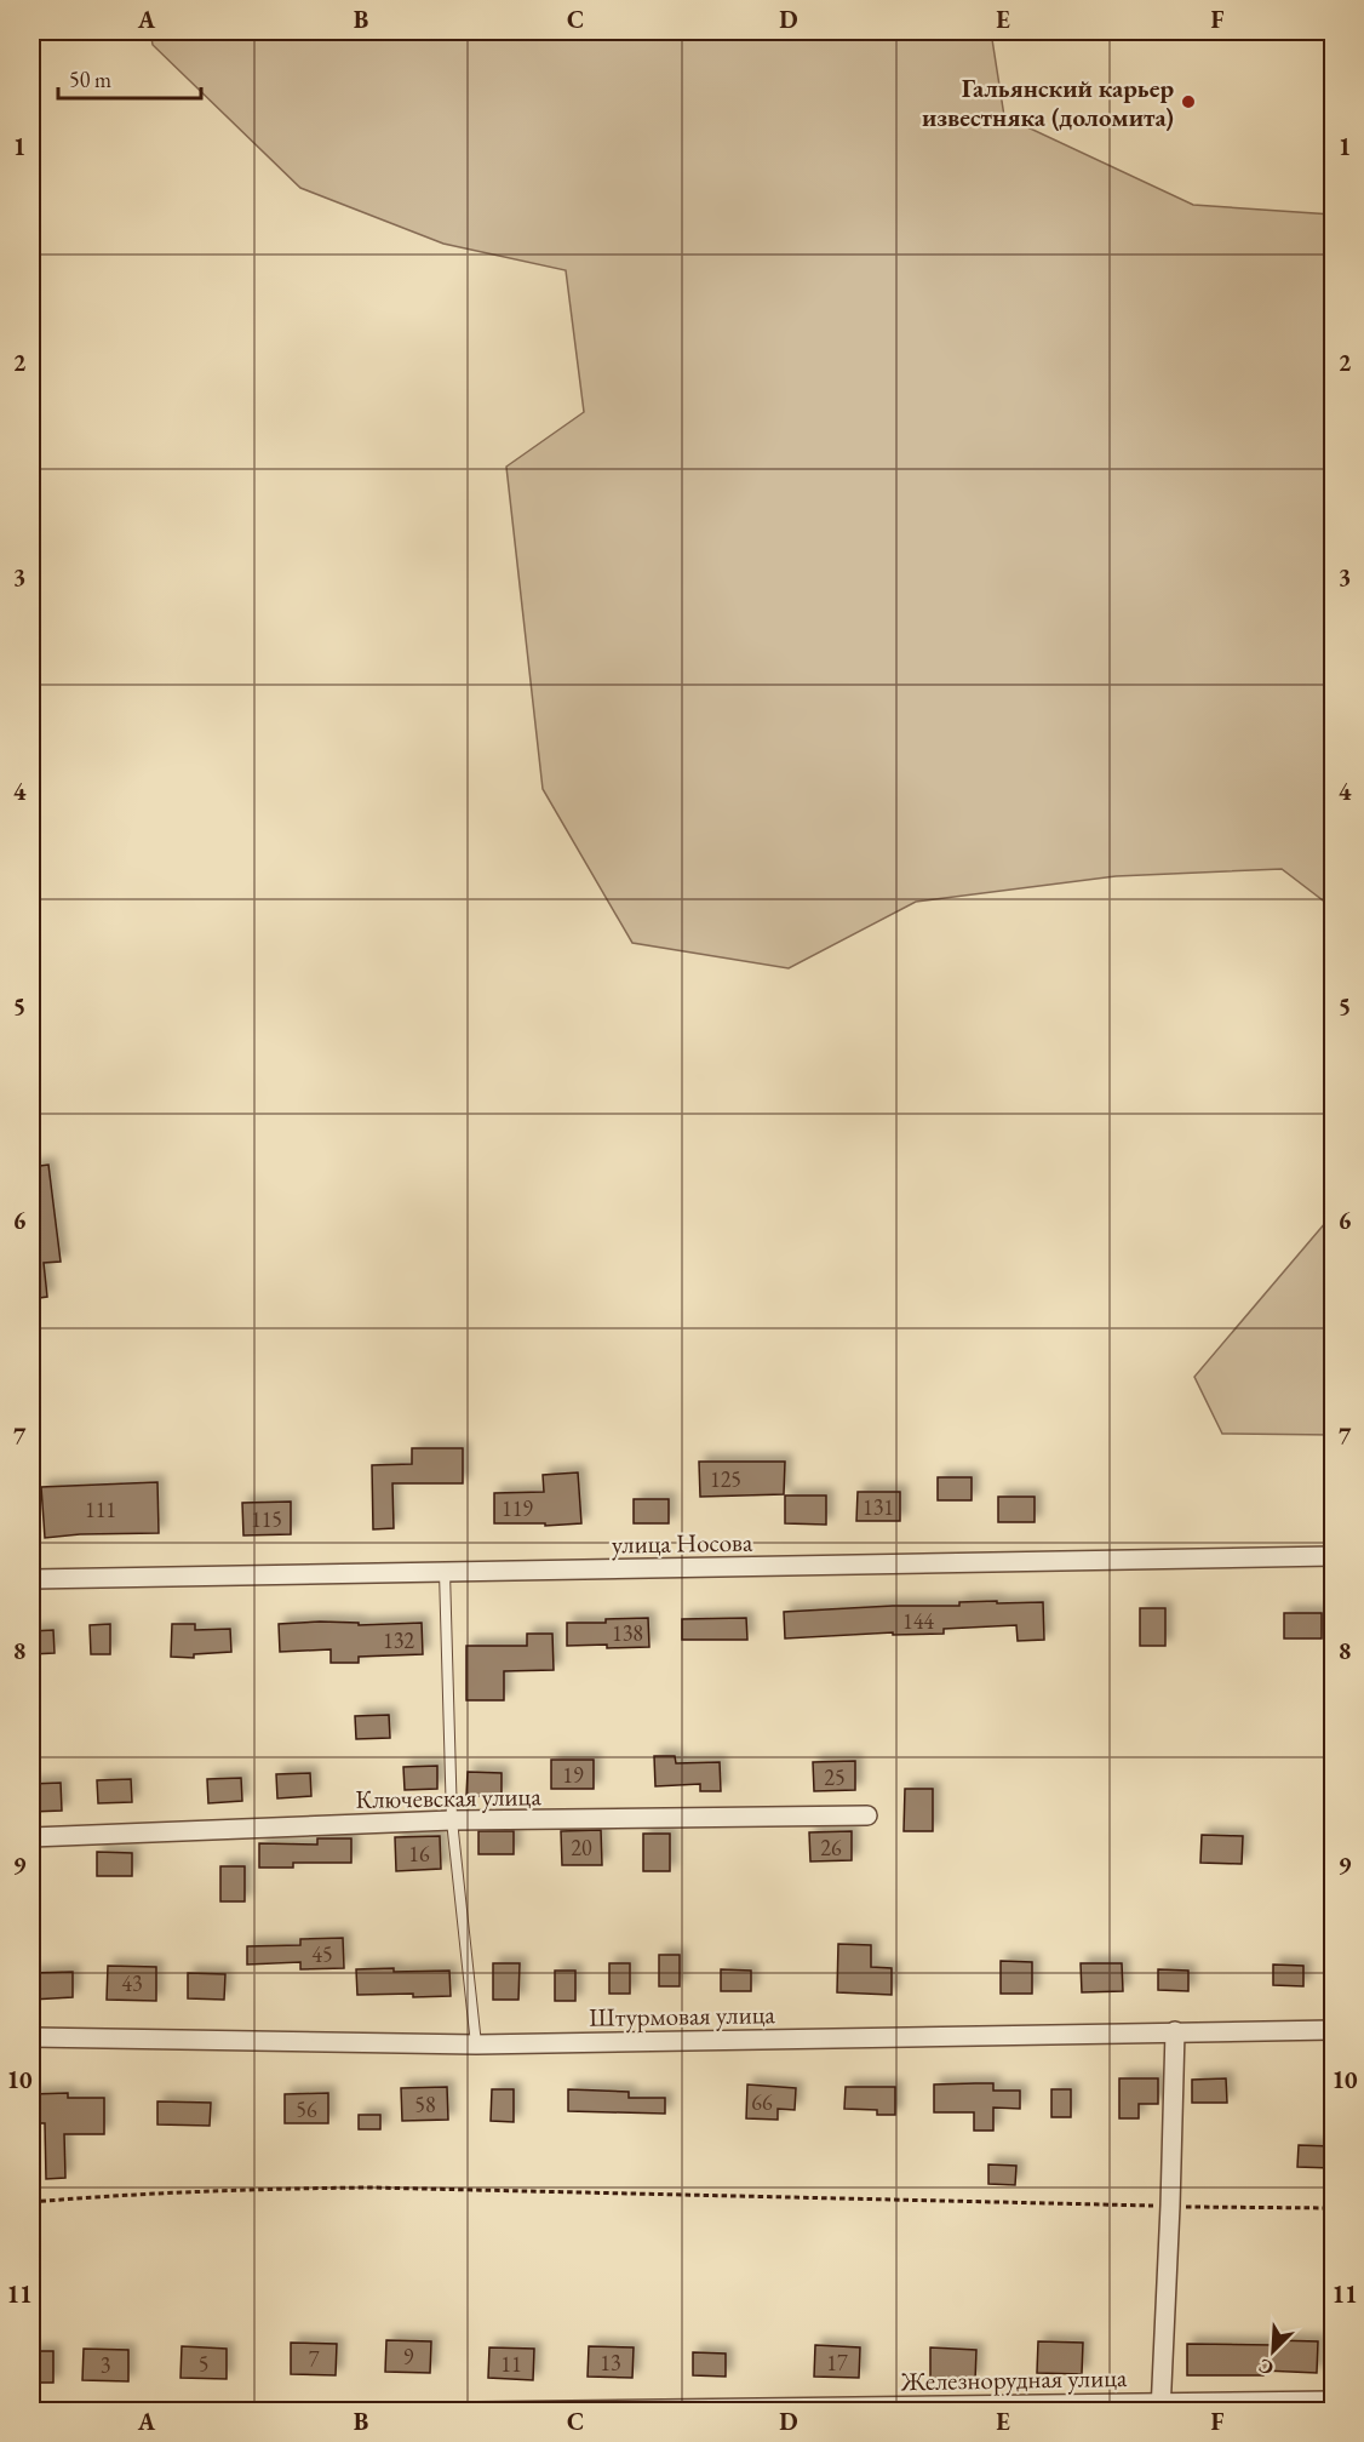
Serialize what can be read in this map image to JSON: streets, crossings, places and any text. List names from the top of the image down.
{
  "streets": {
    "street": [
      "улица Носова",
      "Ключевская улица",
      "Штурмовая улица",
      "Железнорудная улица"
    ]
  },
  "places": ["Гальянский карьер известняка (доломита)"],
  "house_numbers": [
    "125",
    "131",
    "119",
    "111",
    "115",
    "144",
    "138",
    "132",
    "19",
    "25",
    "20",
    "26",
    "16",
    "45",
    "43",
    "66",
    "58",
    "56",
    "9",
    "7",
    "13",
    "17",
    "5",
    "11",
    "3"
  ],
  "scale_bar": "50 m",
  "north": "bottom left",
  "grid": {
    "columns": [
      "A",
      "B",
      "C",
      "D",
      "E",
      "F"
    ],
    "rows": [
      "1",
      "2",
      "3",
      "4",
      "5",
      "6",
      "7",
      "8",
      "9",
      "10",
      "11"
    ]
  }
}
